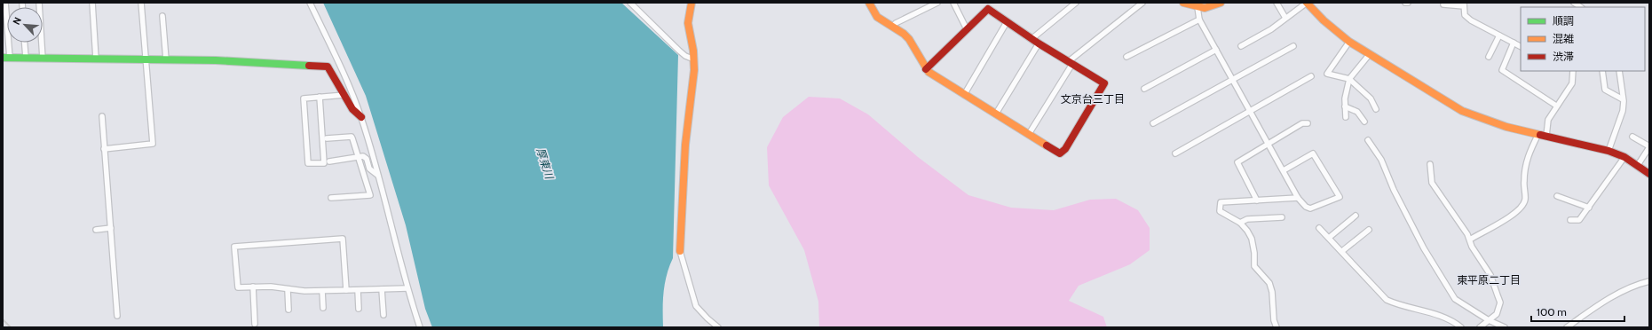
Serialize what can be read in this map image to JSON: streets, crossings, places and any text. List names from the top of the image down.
{
  "districts": ["文京台三丁目", "東平原二丁目"],
  "water": ["厚東川"],
  "legend": ["順調", "混雑", "渋滞"],
  "scale_bar": "100 m",
  "north": "top left"
}
